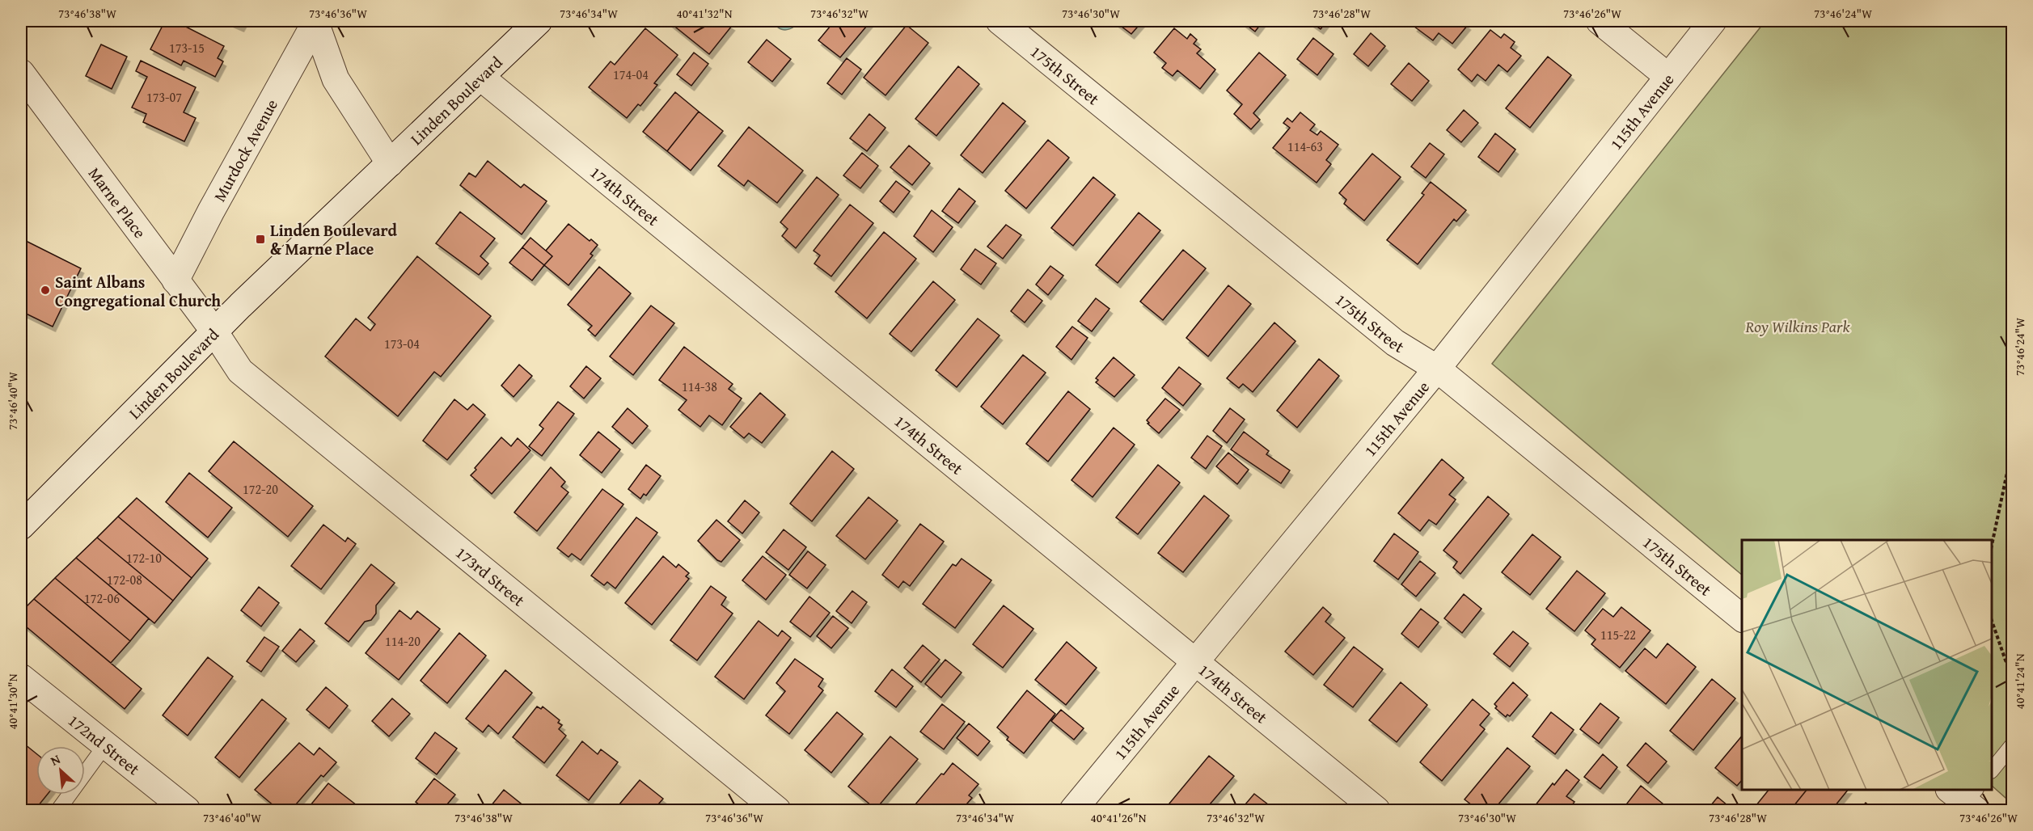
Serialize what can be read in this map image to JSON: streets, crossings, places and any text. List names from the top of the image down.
{
  "streets": {
    "street": [
      "175th Street",
      "Linden Boulevard",
      "115th Avenue",
      "Murdock Avenue",
      "174th Street",
      "Marne Place",
      "173rd Street",
      "172nd Street"
    ]
  },
  "crossings": [
    ["175th Street", "115th Avenue"],
    ["Linden Boulevard", "174th Street"],
    ["Linden Boulevard", "Marne Place"],
    ["Linden Boulevard", "173rd Street"],
    ["115th Avenue", "174th Street"],
    ["Murdock Avenue", "Marne Place"],
    ["Marne Place", "173rd Street"]
  ],
  "parks": ["Roy Wilkins Park"],
  "places": {
    "transit": ["Linden Boulevard & Marne Place"],
    "other": ["Saint Albans Congregational Church"]
  },
  "house_numbers": [
    "173-15",
    "174-04",
    "173-07",
    "114-63",
    "173-04",
    "114-38",
    "172-20",
    "172-10",
    "172-08",
    "172-06",
    "115-22",
    "114-20"
  ],
  "north": "top left",
  "coordinates": [
    "73°46'38\"W",
    "73°46'36\"W",
    "73°46'34\"W",
    "40°41'32\"N",
    "73°46'32\"W",
    "73°46'30\"W",
    "73°46'28\"W",
    "73°46'26\"W",
    "73°46'24\"W",
    "73°46'40\"W",
    "40°41'24\"N",
    "40°41'30\"N",
    "40°41'26\"N"
  ]
}
